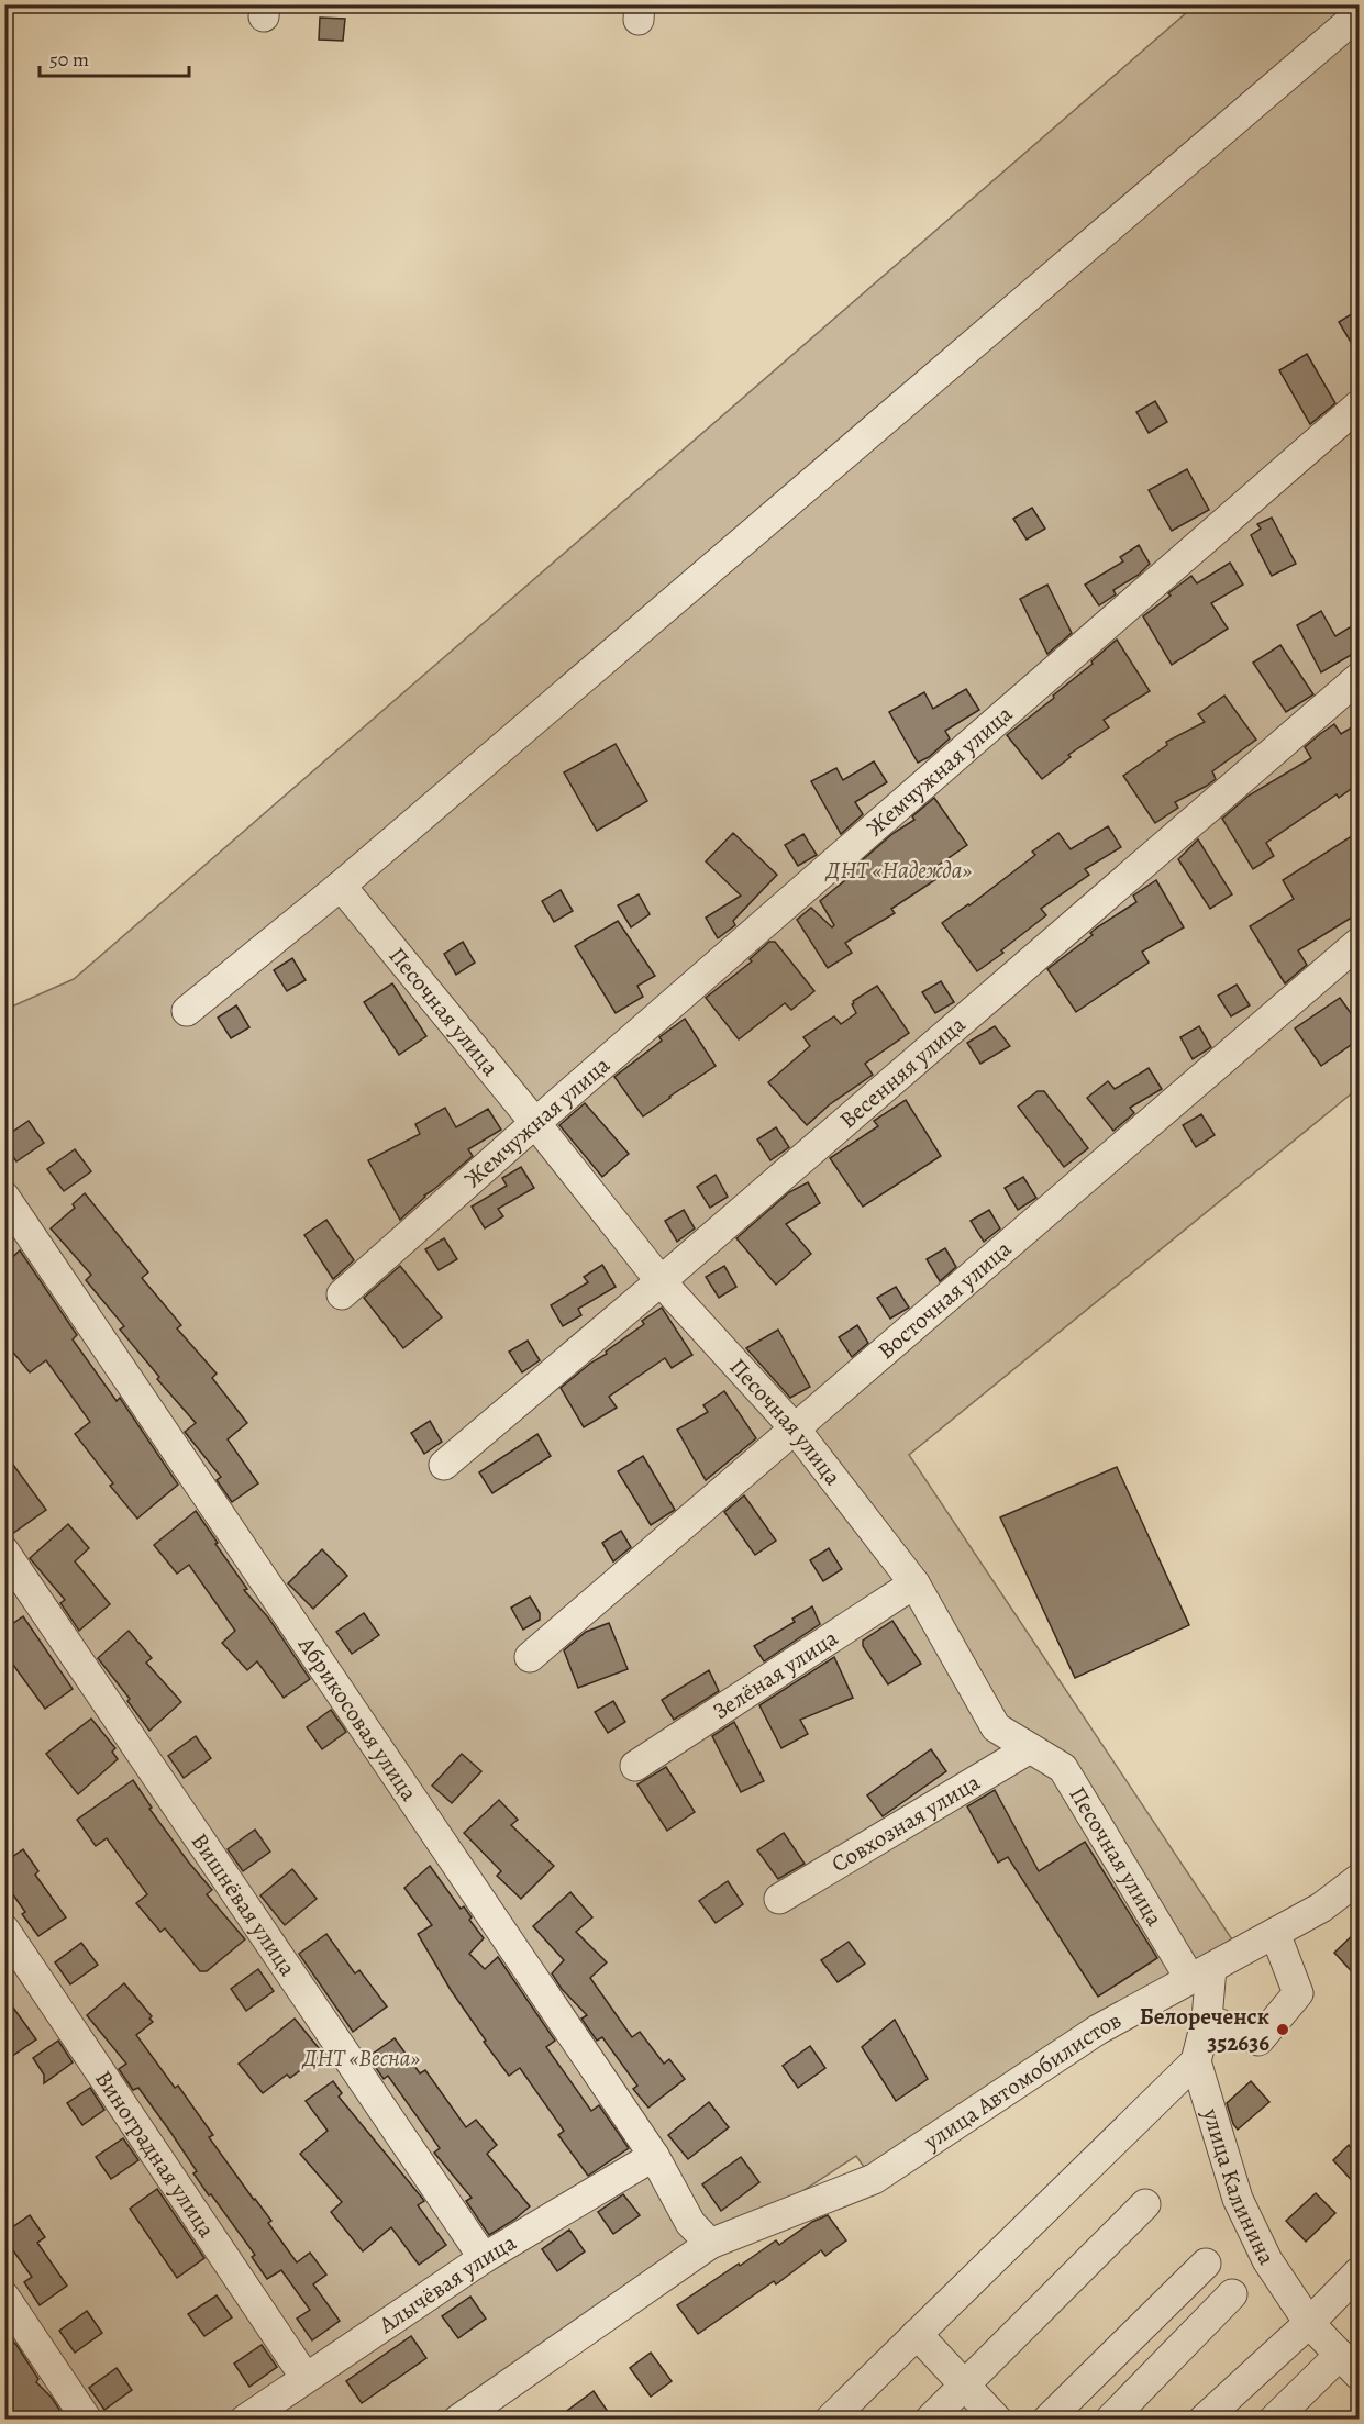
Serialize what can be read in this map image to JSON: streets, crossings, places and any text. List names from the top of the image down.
{
  "streets": {
    "street": [
      "Жемчужная улица",
      "Песочная улица",
      "Весенняя улица",
      "Восточная улица",
      "Зелёная улица",
      "Абрикосовая улица",
      "Совхозная улица",
      "Вишнёвая улица",
      "улица Автомобилистов",
      "Виноградная улица",
      "улица Калинина",
      "Алычёвая улица"
    ]
  },
  "crossings": [
    ["Жемчужная улица", "Песочная улица"],
    ["Песочная улица", "Весенняя улица"],
    ["Песочная улица", "Восточная улица"],
    ["Песочная улица", "Зелёная улица"],
    ["Песочная улица", "Совхозная улица"],
    ["Песочная улица", "улица Автомобилистов"],
    ["Абрикосовая улица", "улица Автомобилистов"],
    ["Абрикосовая улица", "Алычёвая улица"],
    ["Вишнёвая улица", "Алычёвая улица"],
    ["Виноградная улица", "Алычёвая улица"]
  ],
  "parks": ["ДНТ «Надежда»", "ДНТ «Весна»"],
  "places": ["Белореченск 352636"],
  "scale_bar": "50 m"
}
